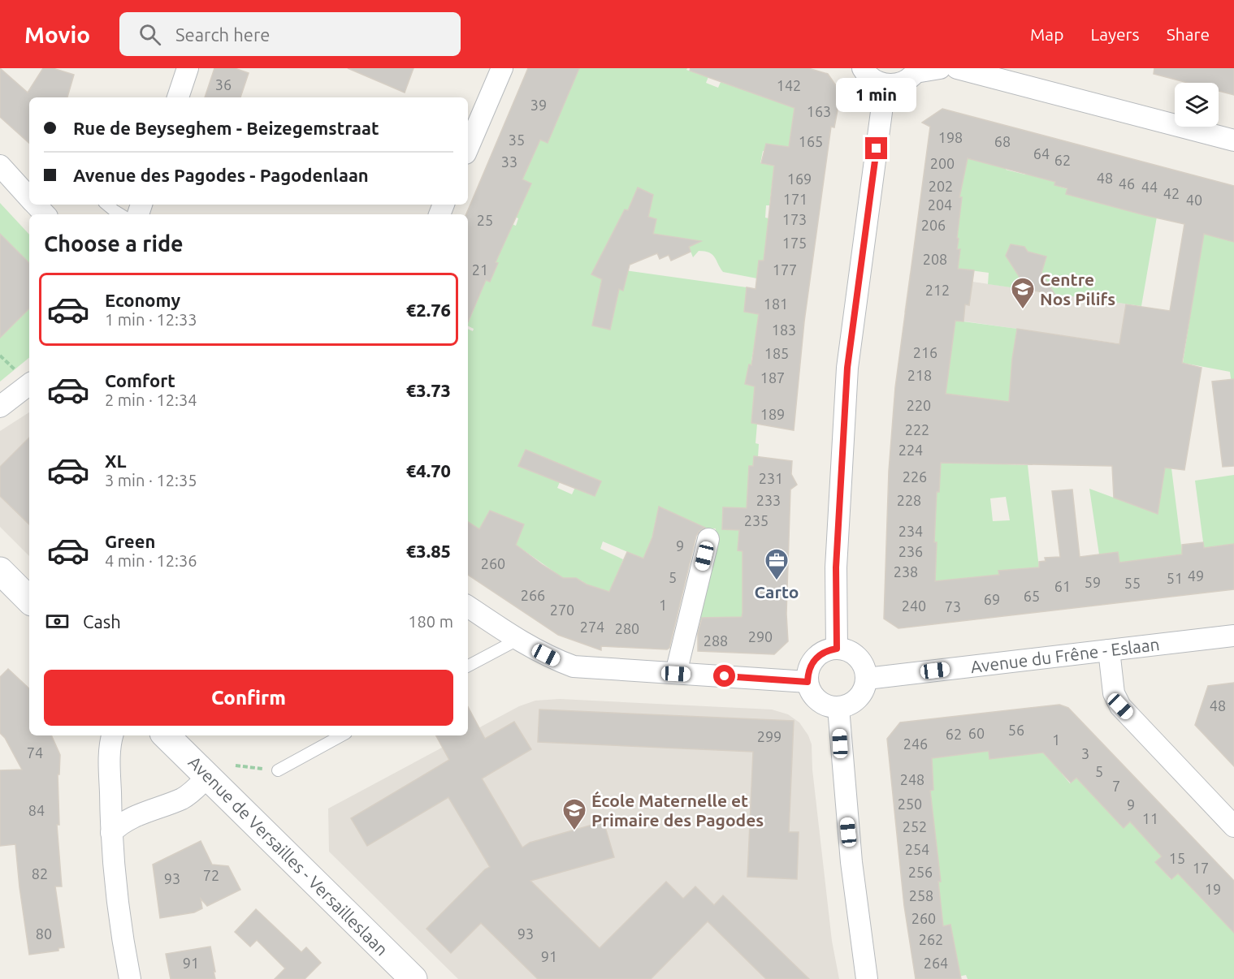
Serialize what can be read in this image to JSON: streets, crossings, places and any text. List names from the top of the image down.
{
  "streets": {
    "street": ["Avenue du Frêne - Eslaan", "Avenue de Versailles - Versailleslaan"]
  },
  "places": {
    "school or university": ["Centre Nos Pilifs", "École Maternelle et Primaire des Pagodes"],
    "office": ["Carto"]
  },
  "house_numbers": [
    "36",
    "142",
    "39",
    "163",
    "198",
    "35",
    "165",
    "68",
    "64",
    "62",
    "33",
    "200",
    "48",
    "169",
    "46",
    "202",
    "44",
    "42",
    "171",
    "40",
    "204",
    "173",
    "25",
    "206",
    "175",
    "208",
    "21",
    "177",
    "212",
    "181",
    "183",
    "216",
    "185",
    "218",
    "187",
    "220",
    "189",
    "222",
    "224",
    "226",
    "231",
    "233",
    "228",
    "235",
    "234",
    "9",
    "236",
    "260",
    "238",
    "49",
    "5",
    "51",
    "59",
    "55",
    "61",
    "266",
    "65",
    "69",
    "1",
    "240",
    "73",
    "270",
    "274",
    "280",
    "290",
    "288",
    "48",
    "56",
    "60",
    "62",
    "299",
    "1",
    "246",
    "74",
    "3",
    "5",
    "248",
    "7",
    "250",
    "9",
    "84",
    "11",
    "252",
    "254",
    "15",
    "17",
    "256",
    "82",
    "72",
    "93",
    "19",
    "258",
    "260",
    "80",
    "93",
    "262",
    "91",
    "91",
    "264"
  ],
  "page": {
    "header": "Movio",
    "search": "Search here",
    "nav": ["Map", "Layers", "Share"],
    "bubble": "1 min",
    "banner": ["Rue de Beyseghem - Beizegemstraat", "Avenue des Pagodes - Pagodenlaan"],
    "heading": "Choose a ride",
    "list": [
      {
        "name": "Economy",
        "note": "1 min · 12:33",
        "value": "€2.76"
      },
      {
        "name": "Comfort",
        "note": "2 min · 12:34",
        "value": "€3.73"
      },
      {
        "name": "XL",
        "note": "3 min · 12:35",
        "value": "€4.70"
      },
      {
        "name": "Green",
        "note": "4 min · 12:36",
        "value": "€3.85"
      }
    ],
    "pay": ["Cash", "180 m"],
    "buttons": "Confirm"
  }
}
